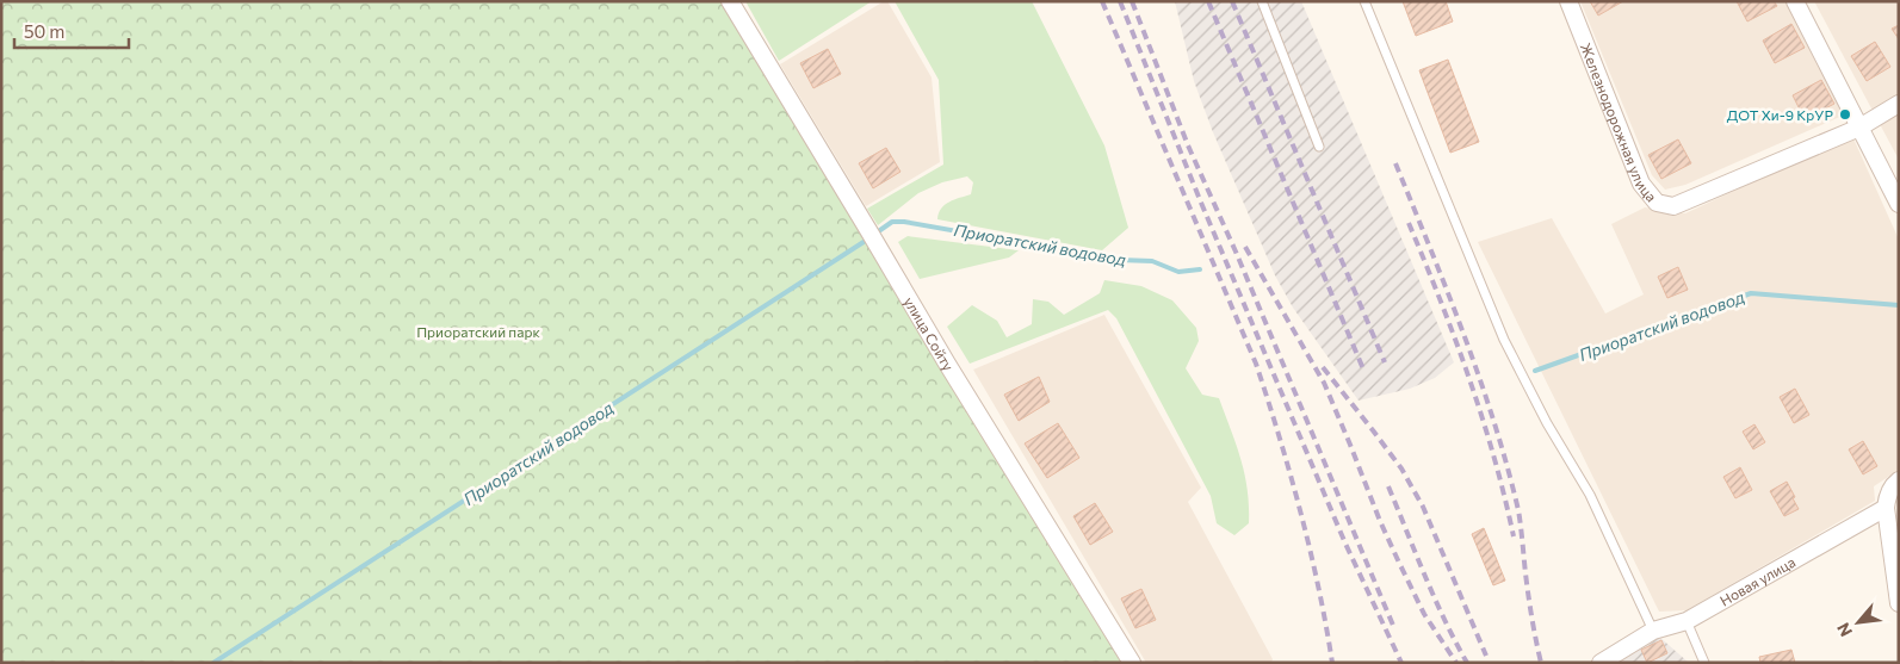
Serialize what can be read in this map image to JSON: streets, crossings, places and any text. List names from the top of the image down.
{
  "streets": {
    "street": ["Железнодорожная улица", "улица Сойту", "Новая улица"]
  },
  "water": ["Приоратский водовод"],
  "parks": ["Приоратский парк"],
  "places": ["ДОТ Хи-9 КрУР"],
  "scale_bar": "50 m",
  "north": "bottom left"
}
